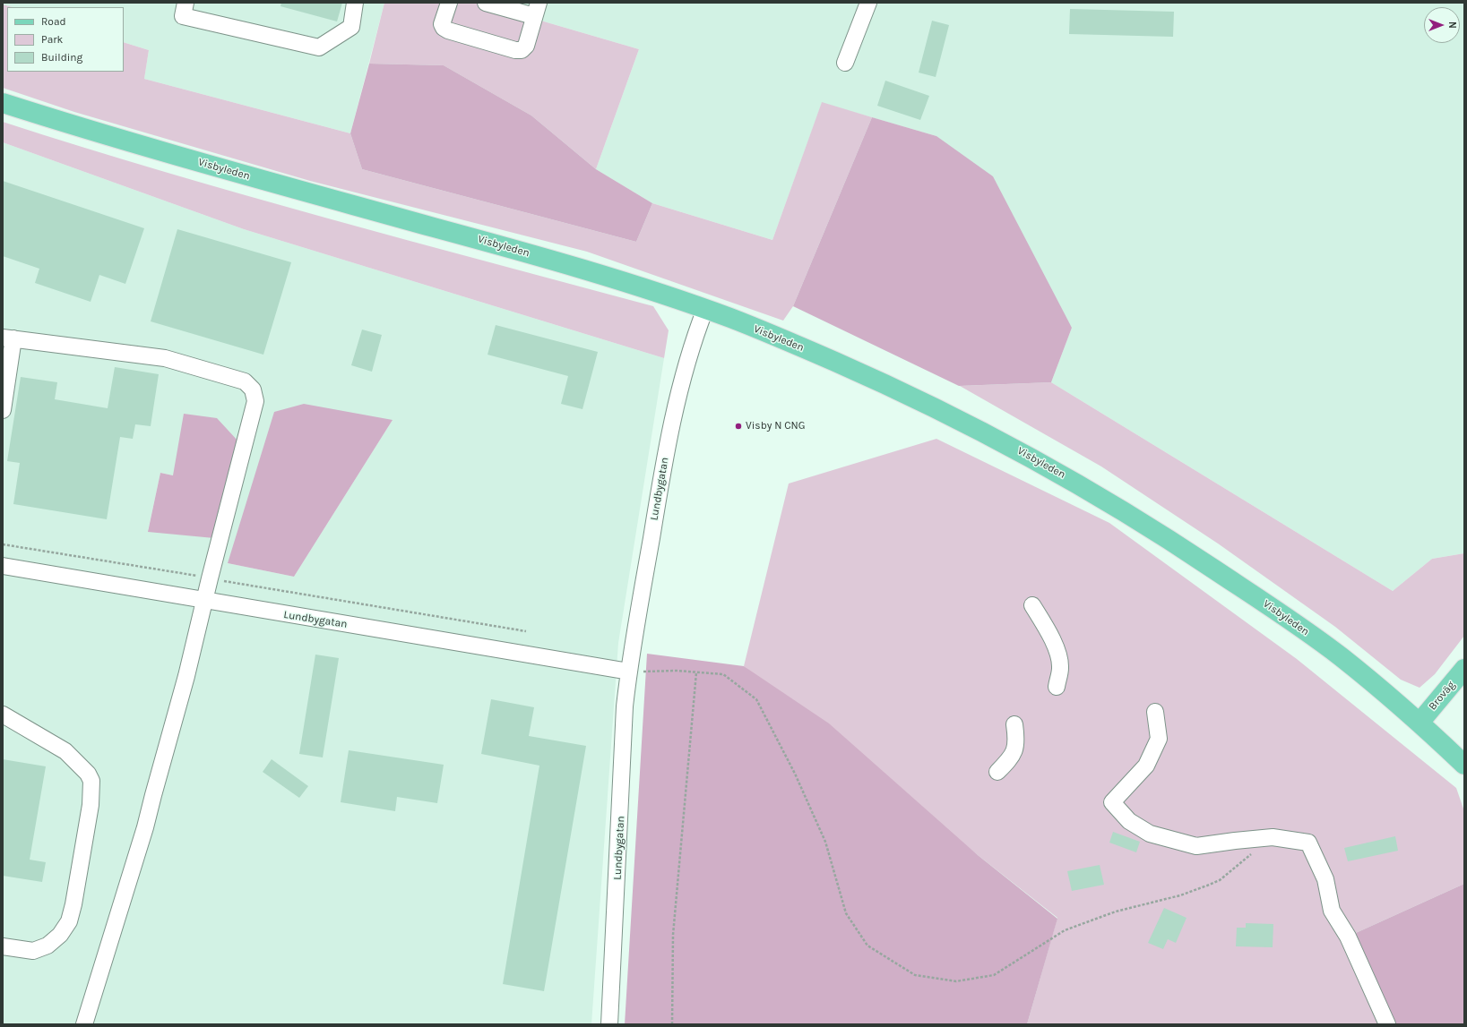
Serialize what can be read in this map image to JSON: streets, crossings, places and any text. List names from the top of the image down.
{
  "streets": {
    "main road": ["Visbyleden", "Broväg"],
    "street": ["Lundbygatan"]
  },
  "crossings": [
    ["Visbyleden", "Lundbygatan"],
    ["Visbyleden", "Broväg"]
  ],
  "places": ["Visby N CNG"],
  "legend": ["Road", "Park", "Building"],
  "north": "right"
}
